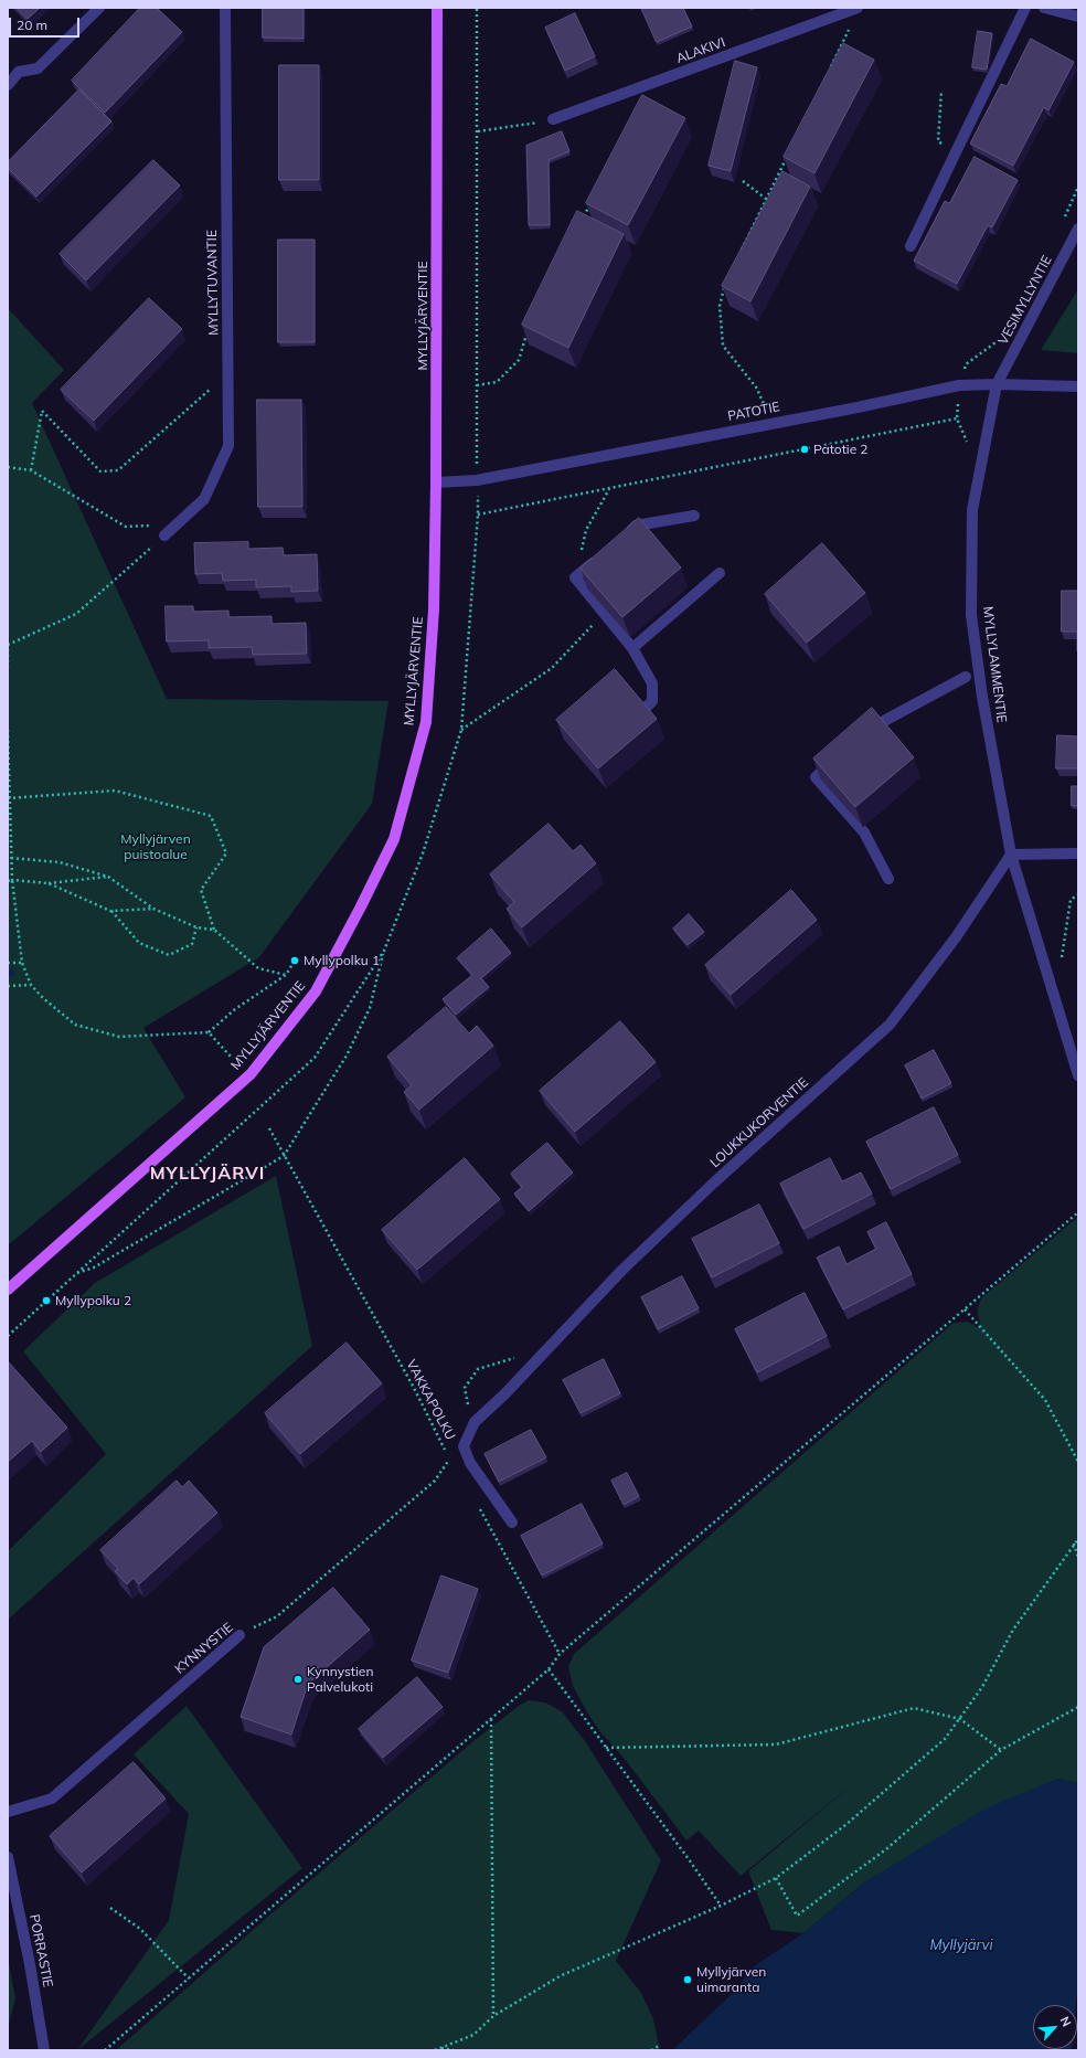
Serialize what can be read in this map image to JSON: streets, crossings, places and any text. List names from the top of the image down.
{
  "streets": {
    "main road": ["MYLLYJÄRVENTIE"],
    "street": [
      "ALAKIVI",
      "MYLLYTUVANTIE",
      "VESIMYLLYNTIE",
      "PATOTIE",
      "MYLLYLAMMENTIE",
      "LOUKKUKORVENTIE",
      "KYNNYSTIE",
      "PORRASTIE"
    ],
    "path": ["VAKKAPOLKU"]
  },
  "crossings": [
    ["VESIMYLLYNTIE", "PATOTIE"],
    ["VESIMYLLYNTIE", "MYLLYLAMMENTIE"],
    ["MYLLYJÄRVENTIE", "PATOTIE"],
    ["PATOTIE", "MYLLYLAMMENTIE"],
    ["MYLLYLAMMENTIE", "LOUKKUKORVENTIE"],
    ["VAKKAPOLKU", "KYNNYSTIE"]
  ],
  "districts": ["MYLLYJÄRVI"],
  "water": ["Myllyjärvi"],
  "parks": ["Myllyjärven puistoalue"],
  "places": [
    "Patotie 2",
    "Myllypolku 1",
    "Myllypolku 2",
    "Kynnystien Palvelukoti",
    "Myllyjärven uimaranta"
  ],
  "scale_bar": "20 m",
  "north": "top right"
}
